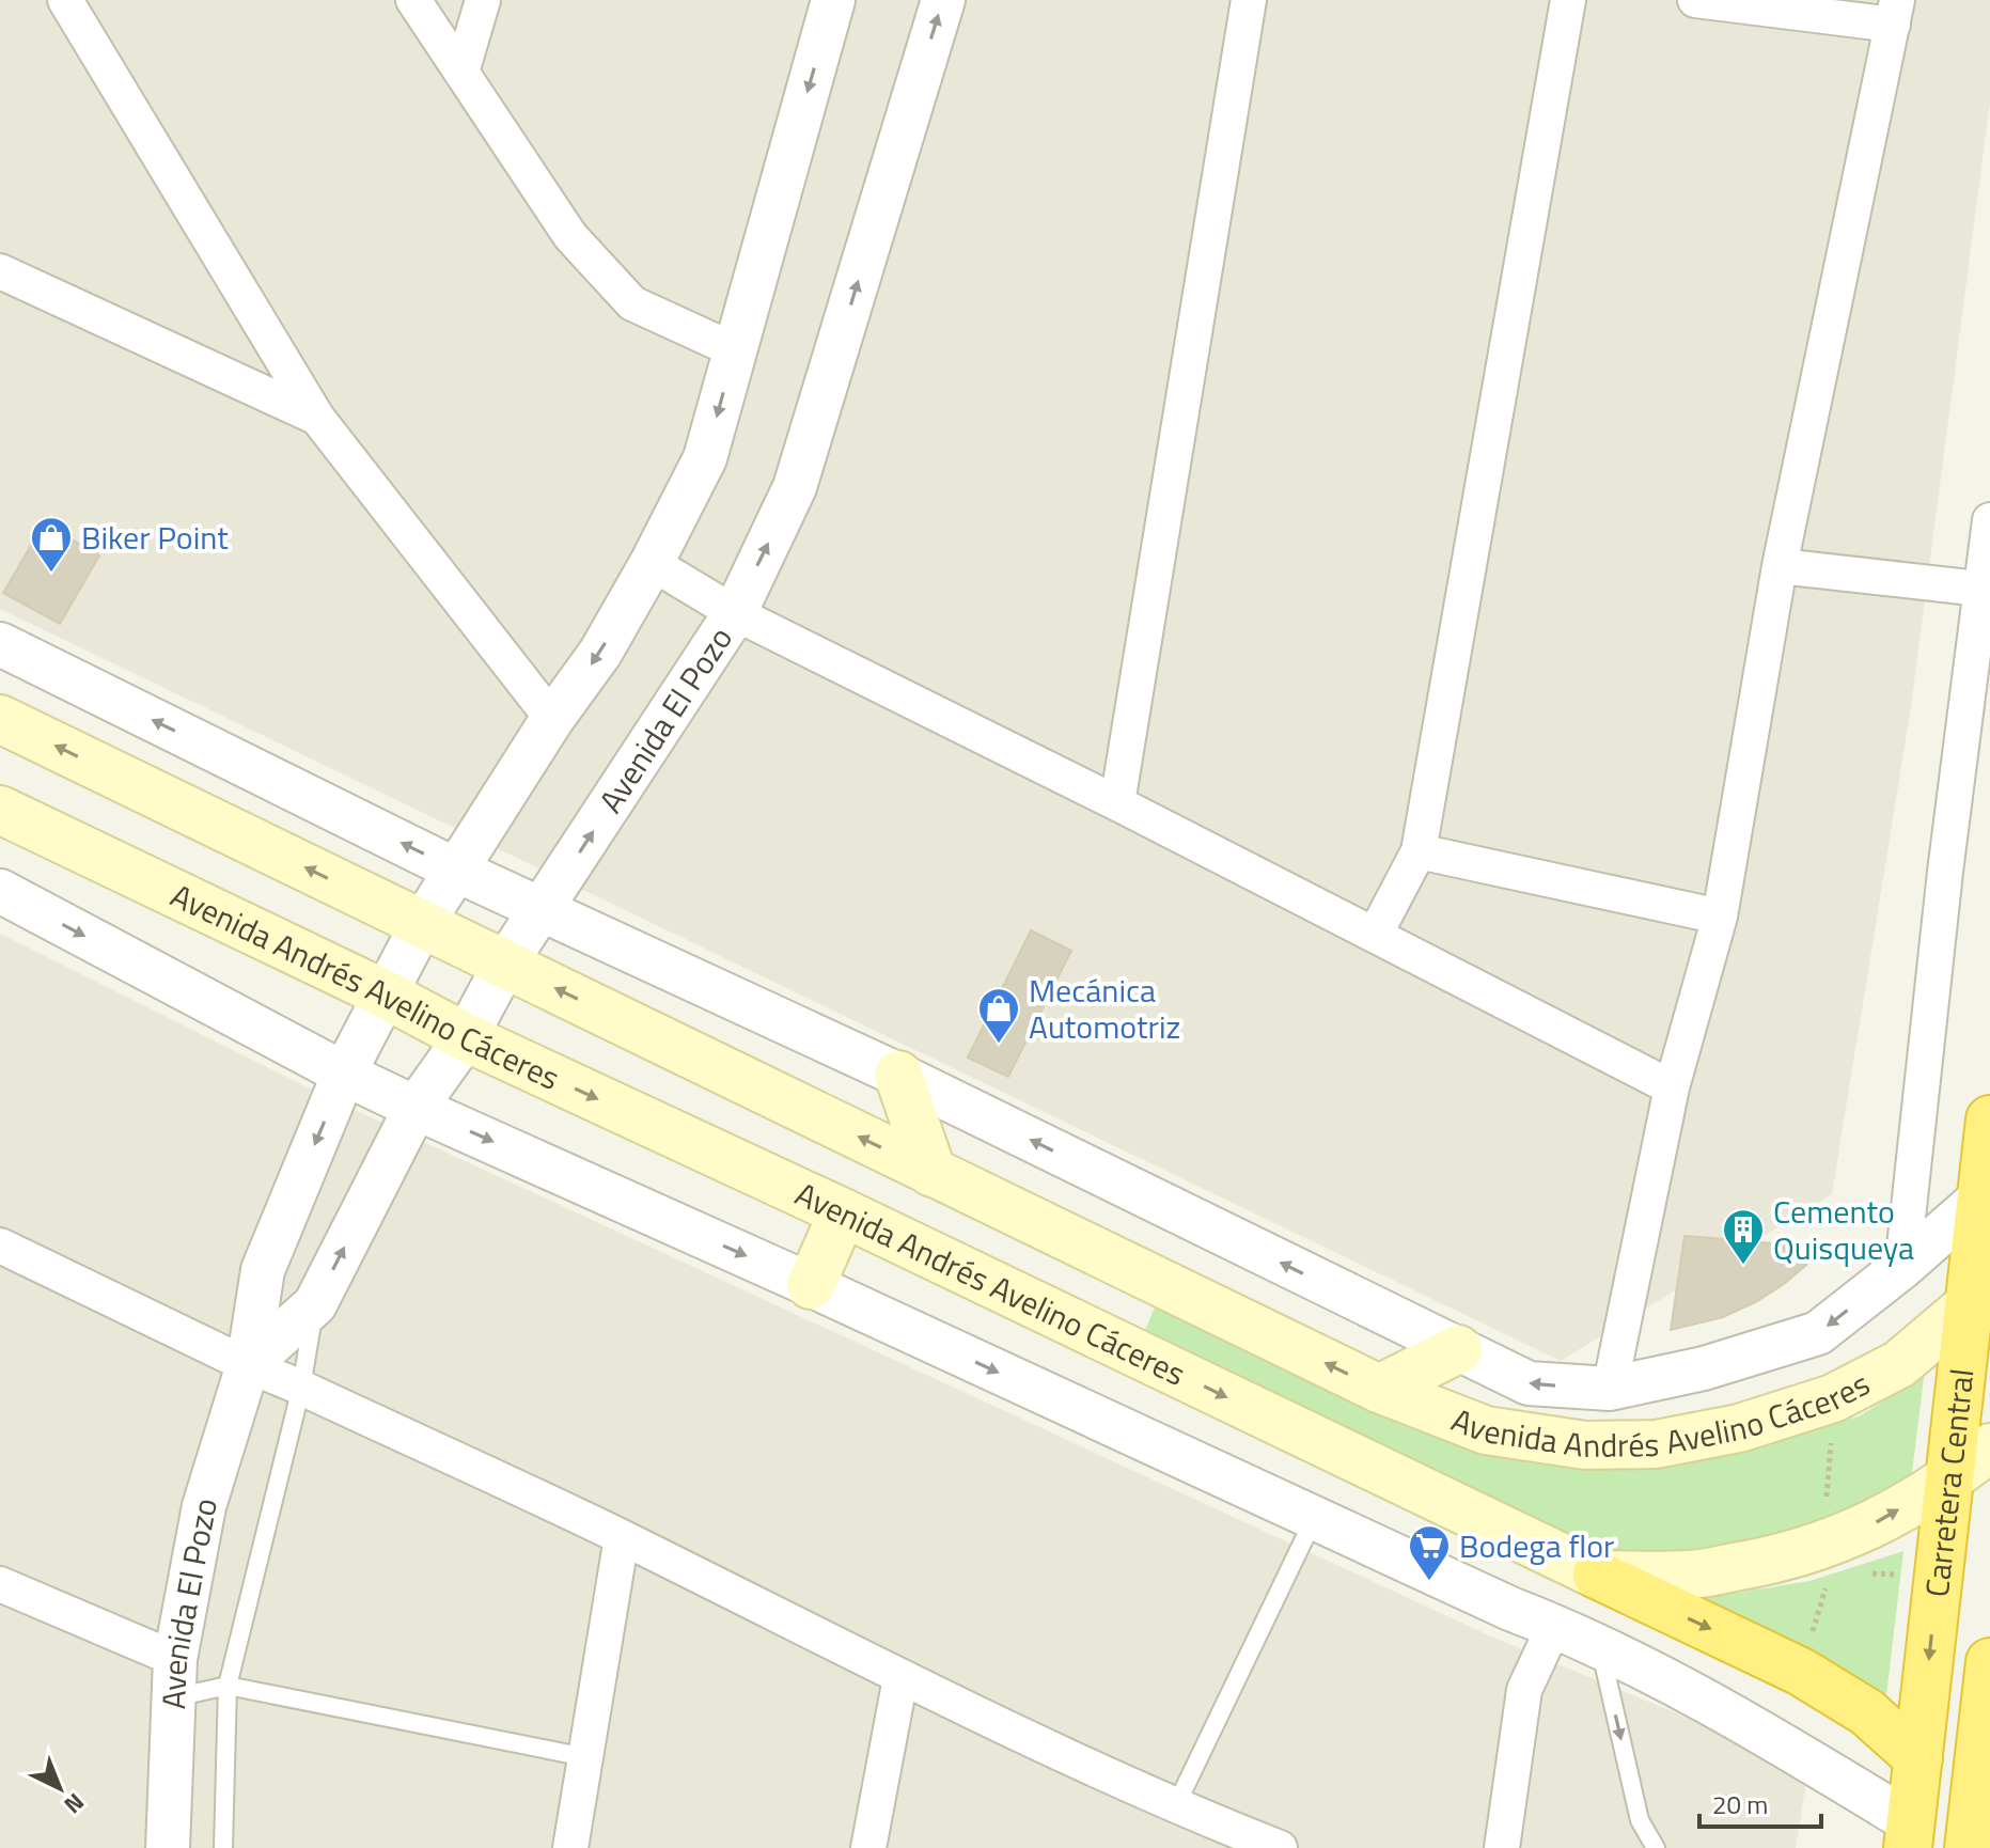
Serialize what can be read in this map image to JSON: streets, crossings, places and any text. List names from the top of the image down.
{
  "streets": {
    "highway": ["Carretera Central"],
    "main road": ["Avenida Andrés Avelino Cáceres"],
    "street": ["Avenida El Pozo"]
  },
  "crossings": [
    ["Avenida El Pozo", "Avenida Andrés Avelino Cáceres"],
    ["Avenida Andrés Avelino Cáceres", "Carretera Central"]
  ],
  "places": {
    "shop": ["Biker Point", "Mecánica Automotriz"],
    "building": ["Cemento Quisqueya"],
    "supermarket": ["Bodega flor"]
  },
  "scale_bar": "20 m",
  "north": "bottom right"
}
